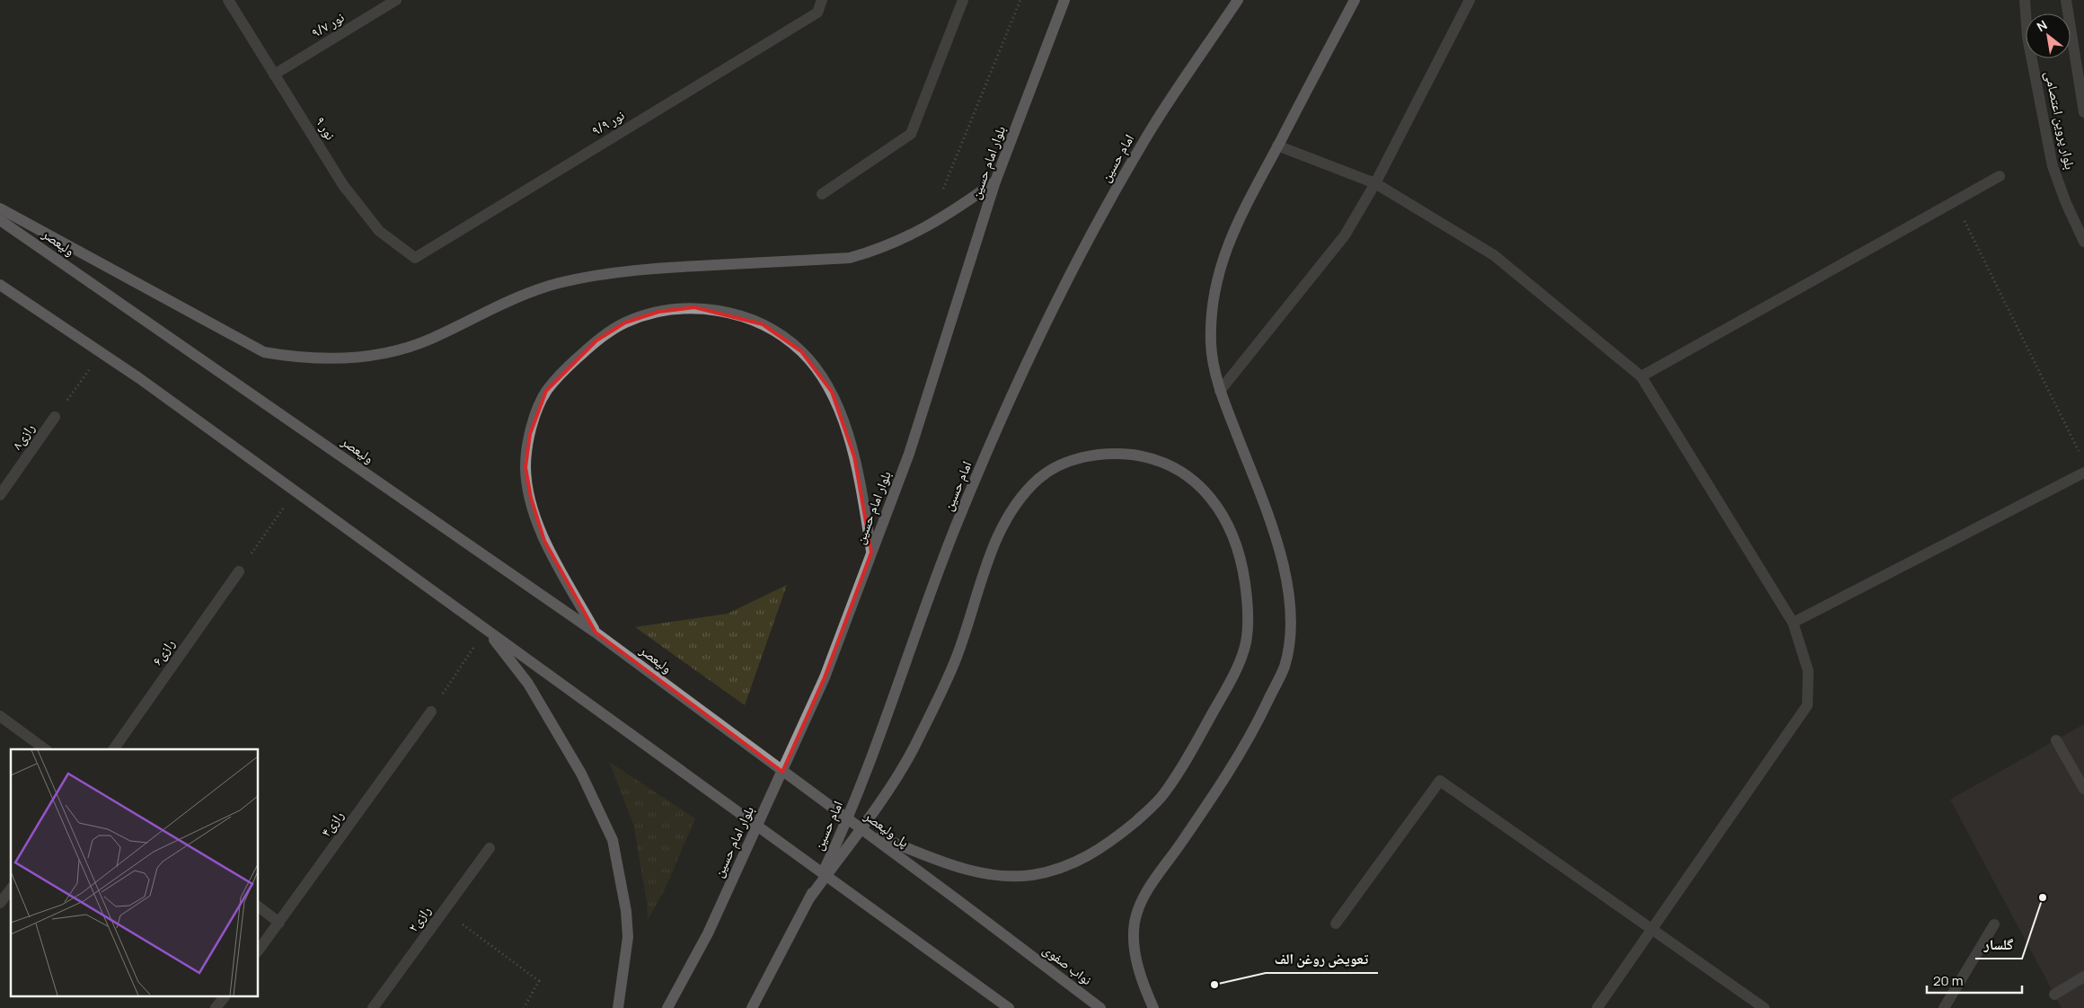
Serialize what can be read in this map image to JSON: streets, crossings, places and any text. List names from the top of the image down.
{
  "streets": {
    "main road": [
      "امام حسین",
      "بلوار امام حسین",
      "ولیعصر",
      "پل ولیعصر",
      "نواب صفوی"
    ],
    "street": [
      "نور ۹/۷",
      "بلوار پروین اعتصامی",
      "نور ۹/۹",
      "نور ۹",
      "رازی۸",
      "رازی۶",
      "رازی۴",
      "رازی۲"
    ]
  },
  "crossings": [
    ["نور ۹/۷", "نور ۹"],
    ["نور ۹/۹", "نور ۹"],
    ["ولیعصر", "پل ولیعصر"],
    ["پل ولیعصر", "نواب صفوی"]
  ],
  "places": ["گلسار", "تعویض روغن الف"],
  "scale_bar": "20 m",
  "north": "top left"
}
